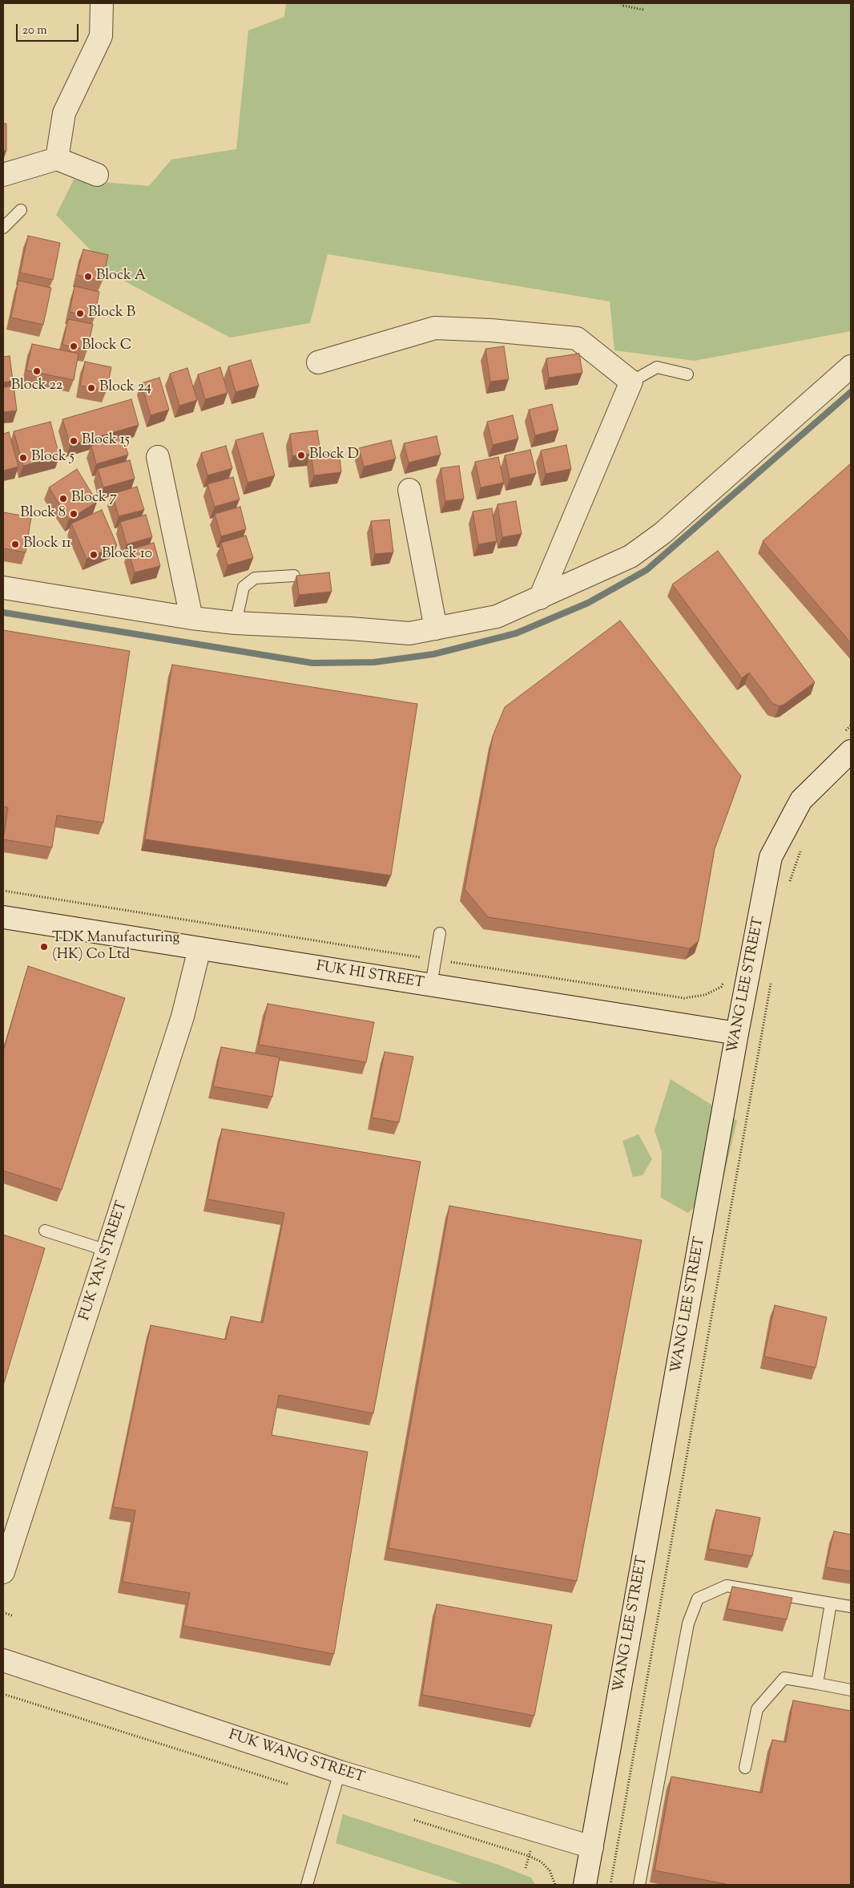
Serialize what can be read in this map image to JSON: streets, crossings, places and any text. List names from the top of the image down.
{
  "streets": {
    "street": [
      "FUK HI STREET",
      "WANG LEE STREET",
      "FUK YAN STREET",
      "FUK WANG STREET"
    ]
  },
  "crossings": [
    ["FUK HI STREET", "WANG LEE STREET"],
    ["FUK HI STREET", "FUK YAN STREET"],
    ["WANG LEE STREET", "FUK WANG STREET"]
  ],
  "places": [
    "Block A",
    "Block B",
    "Block C",
    "Block 22",
    "Block 24",
    "Block 15",
    "Block D",
    "Block 5",
    "Block 7",
    "Block 8",
    "Block 11",
    "Block 10",
    "TDK Manufacturing (HK) Co Ltd"
  ],
  "scale_bar": "20 m"
}
